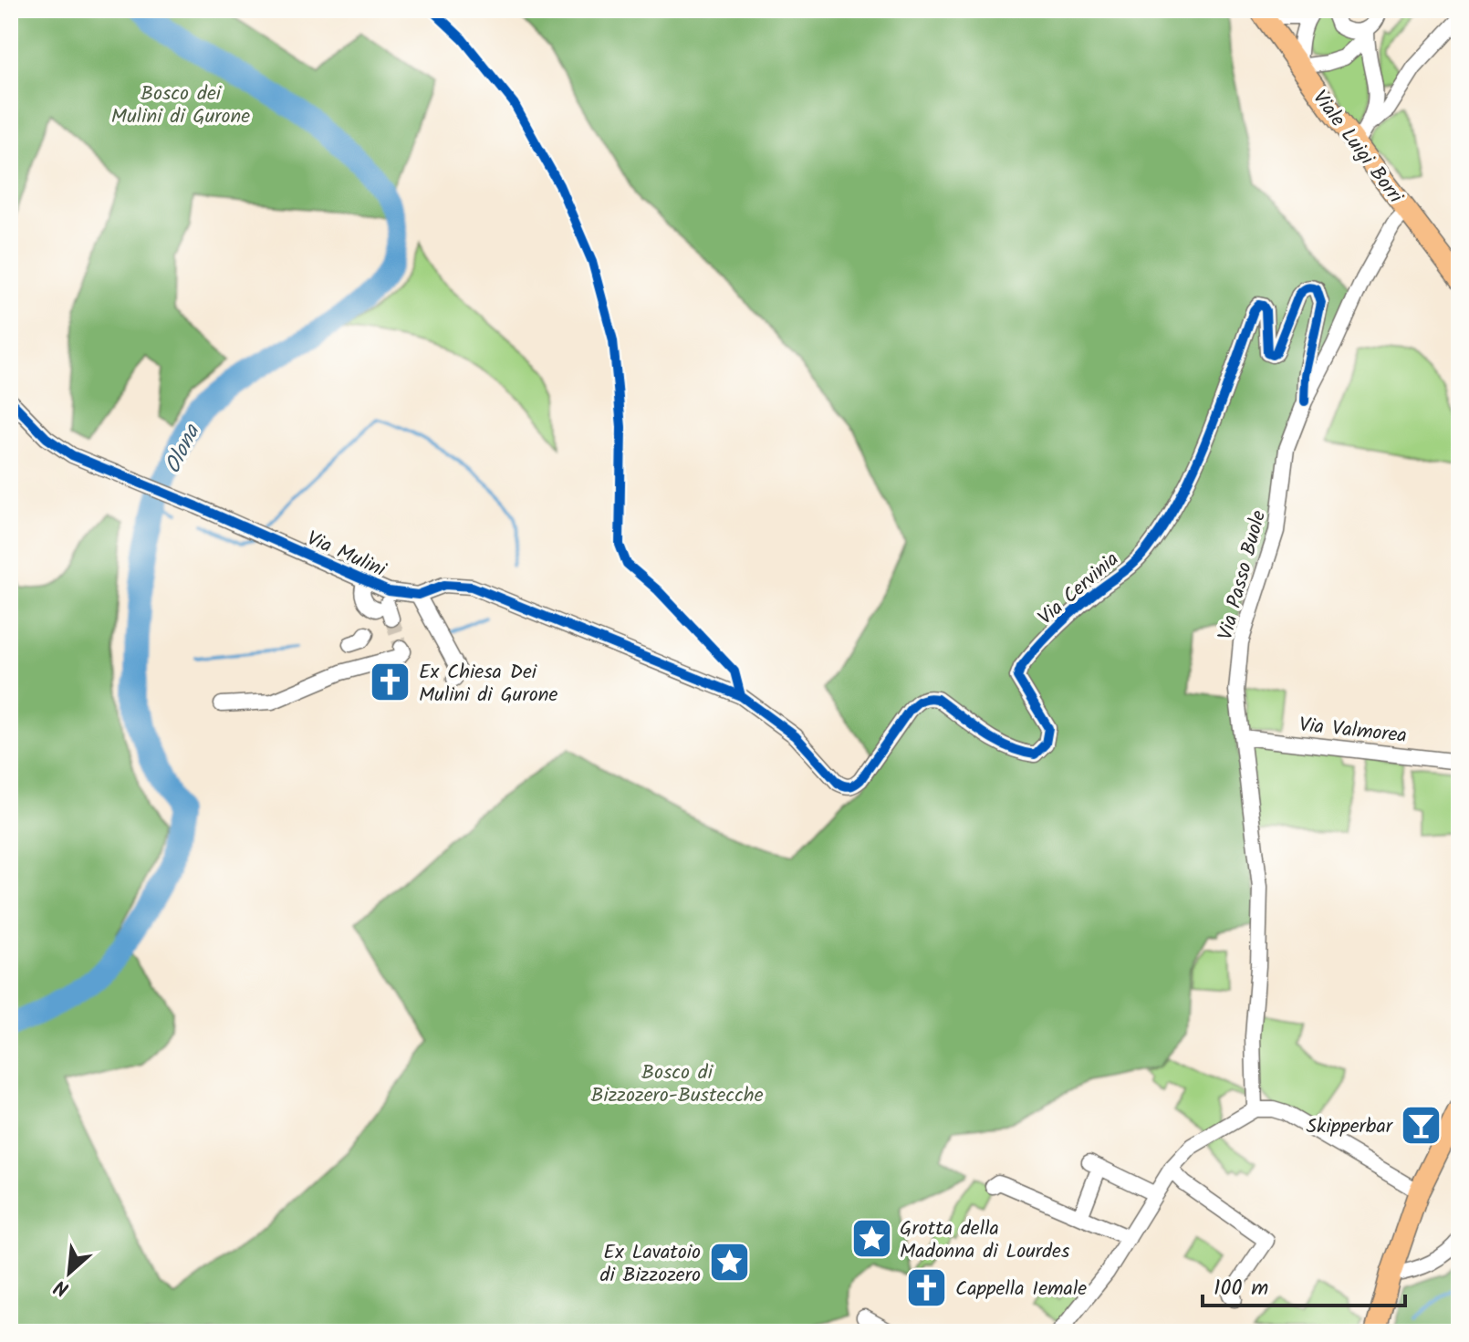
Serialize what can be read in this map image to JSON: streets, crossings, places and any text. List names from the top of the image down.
{
  "streets": {
    "main road": ["Viale Luigi Borri"],
    "street": [
      "Via Mulini",
      "Via Passo Buole",
      "Via Cervinia",
      "Via Valmorea"
    ]
  },
  "crossings": [
    ["Viale Luigi Borri", "Via Passo Buole"],
    ["Via Mulini", "Via Cervinia"],
    ["Via Passo Buole", "Via Cervinia"],
    ["Via Passo Buole", "Via Valmorea"]
  ],
  "water": ["Olona"],
  "parks": ["Bosco dei Mulini di Gurone", "Bosco di Bizzozero-Bustecche"],
  "places": {
    "church": ["Ex Chiesa Dei Mulini di Gurone", "Cappella Iemale"],
    "bar": ["Skipperbar"],
    "place": ["Grotta della Madonna di Lourdes", "Ex Lavatoio di Bizzozero"]
  },
  "scale_bar": "100 m",
  "north": "bottom left"
}
